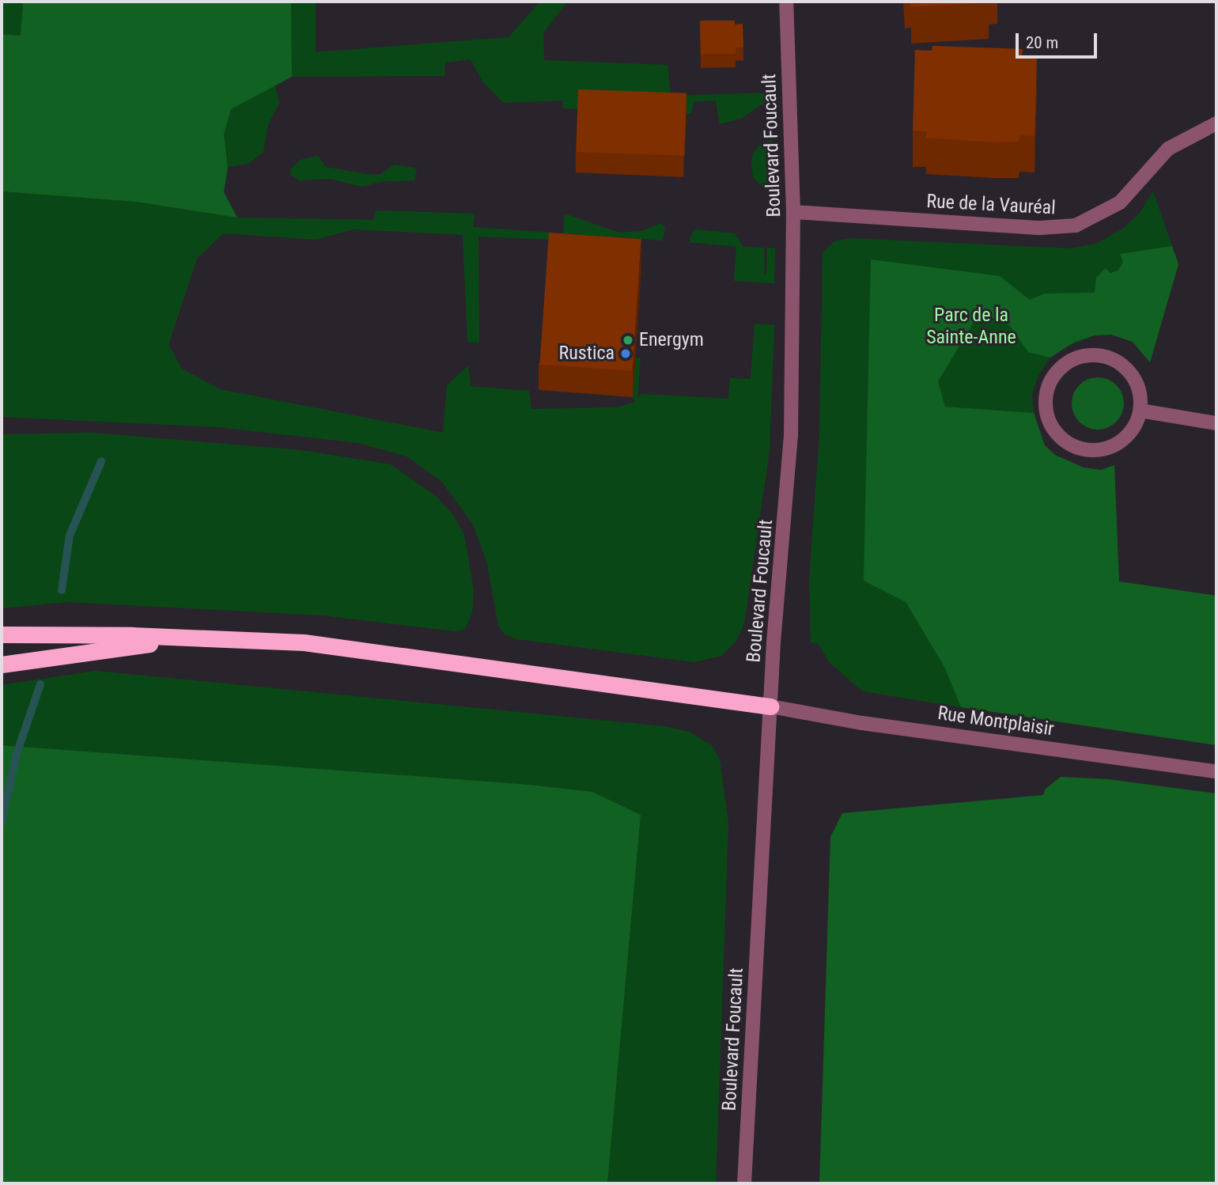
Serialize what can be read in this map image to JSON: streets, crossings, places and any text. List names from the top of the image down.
{
  "streets": {
    "street": ["Boulevard Foucault", "Rue de la Vauréal", "Rue Montplaisir"]
  },
  "crossings": [
    ["Boulevard Foucault", "Rue de la Vauréal"],
    ["Boulevard Foucault", "Rue Montplaisir"]
  ],
  "parks": ["Parc de la Sainte-Anne"],
  "places": ["Energym", "Rustica"],
  "scale_bar": "20 m"
}
